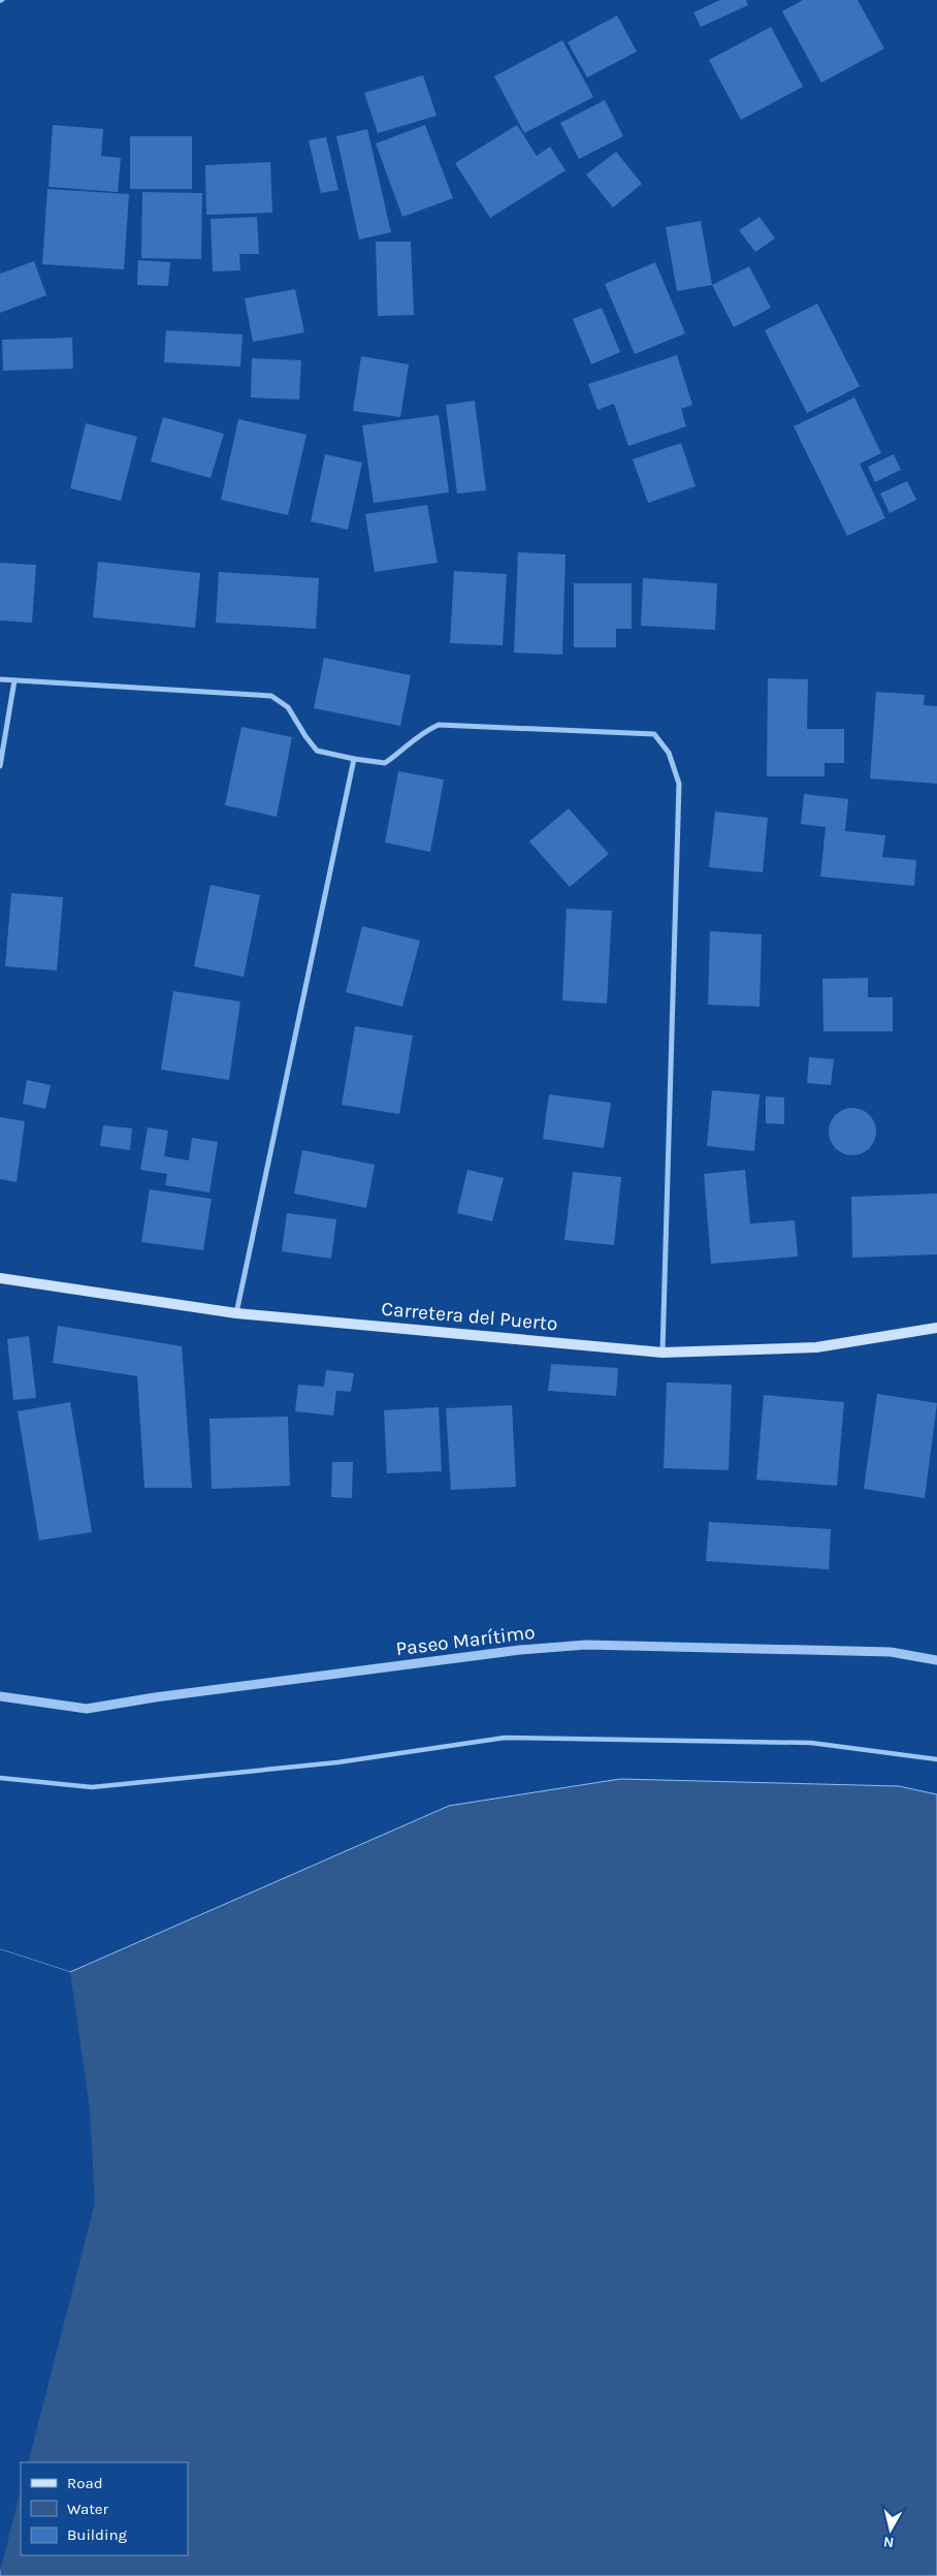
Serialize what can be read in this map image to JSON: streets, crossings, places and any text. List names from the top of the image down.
{
  "streets": {
    "main road": ["Carretera del Puerto"],
    "street": ["Paseo Marítimo"]
  },
  "legend": ["Road", "Water", "Building"],
  "north": "bottom"
}
